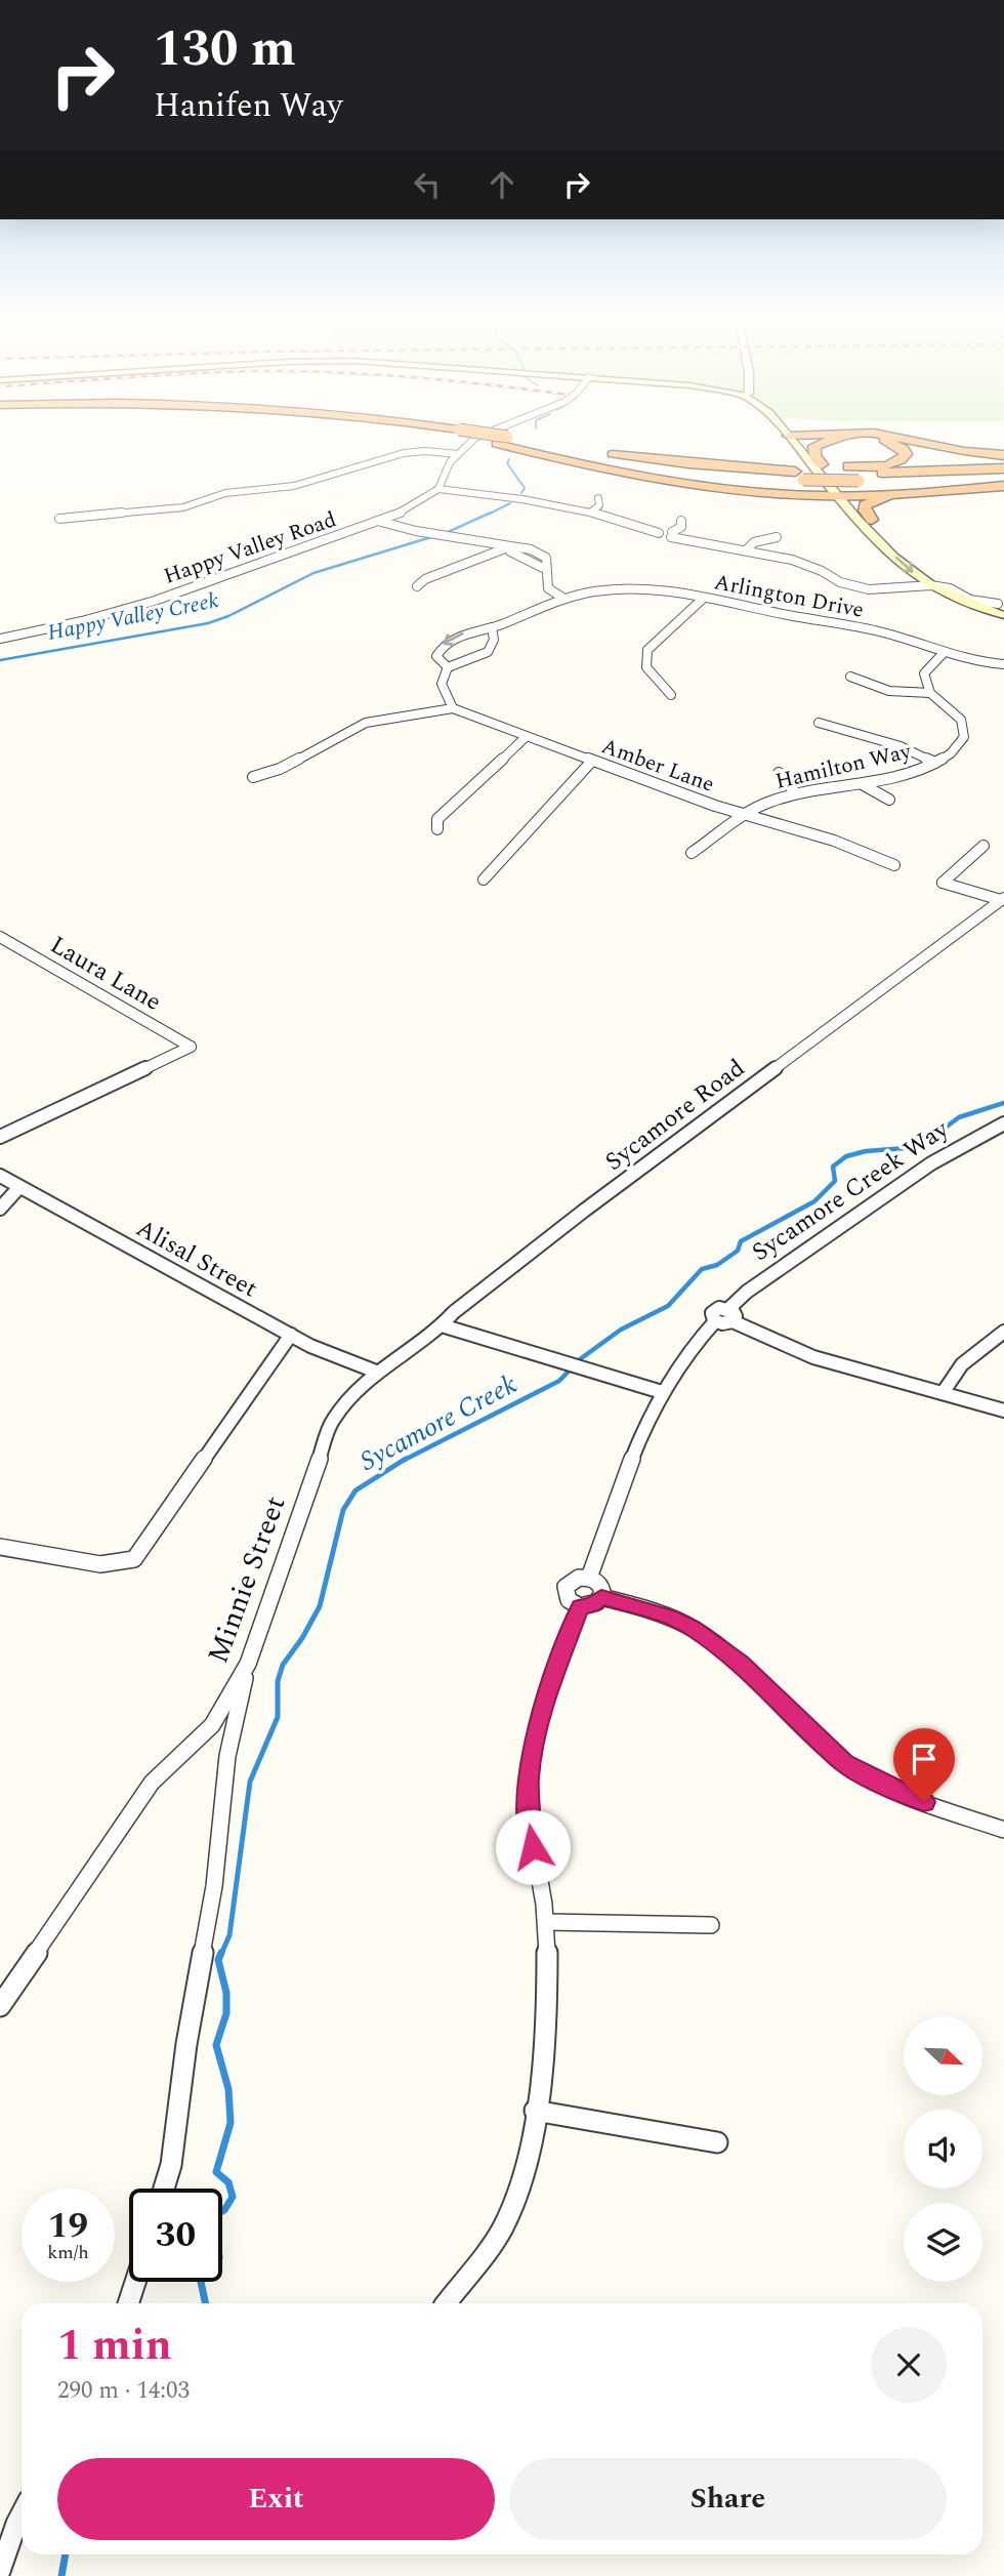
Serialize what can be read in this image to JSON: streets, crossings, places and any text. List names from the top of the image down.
{
  "streets": {
    "street": [
      "Happy Valley Road",
      "Arlington Drive",
      "Amber Lane",
      "Hamilton Way",
      "Laura Lane",
      "Sycamore Road",
      "Sycamore Creek Way",
      "Alisal Street",
      "Minnie Street"
    ]
  },
  "crossings": [
    ["Amber Lane", "Hamilton Way"],
    ["Sycamore Road", "Alisal Street"],
    ["Sycamore Road", "Minnie Street"],
    ["Alisal Street", "Minnie Street"]
  ],
  "water": ["Happy Valley Creek", "Sycamore Creek"],
  "north": "bottom right",
  "page": {
    "turn": ["130 m", "Hanifen Way"],
    "speed": "19 km/h",
    "limit": "30",
    "heading": ["1 min", "290 m · 14:03"],
    "buttons": ["Exit", "Share"]
  }
}
